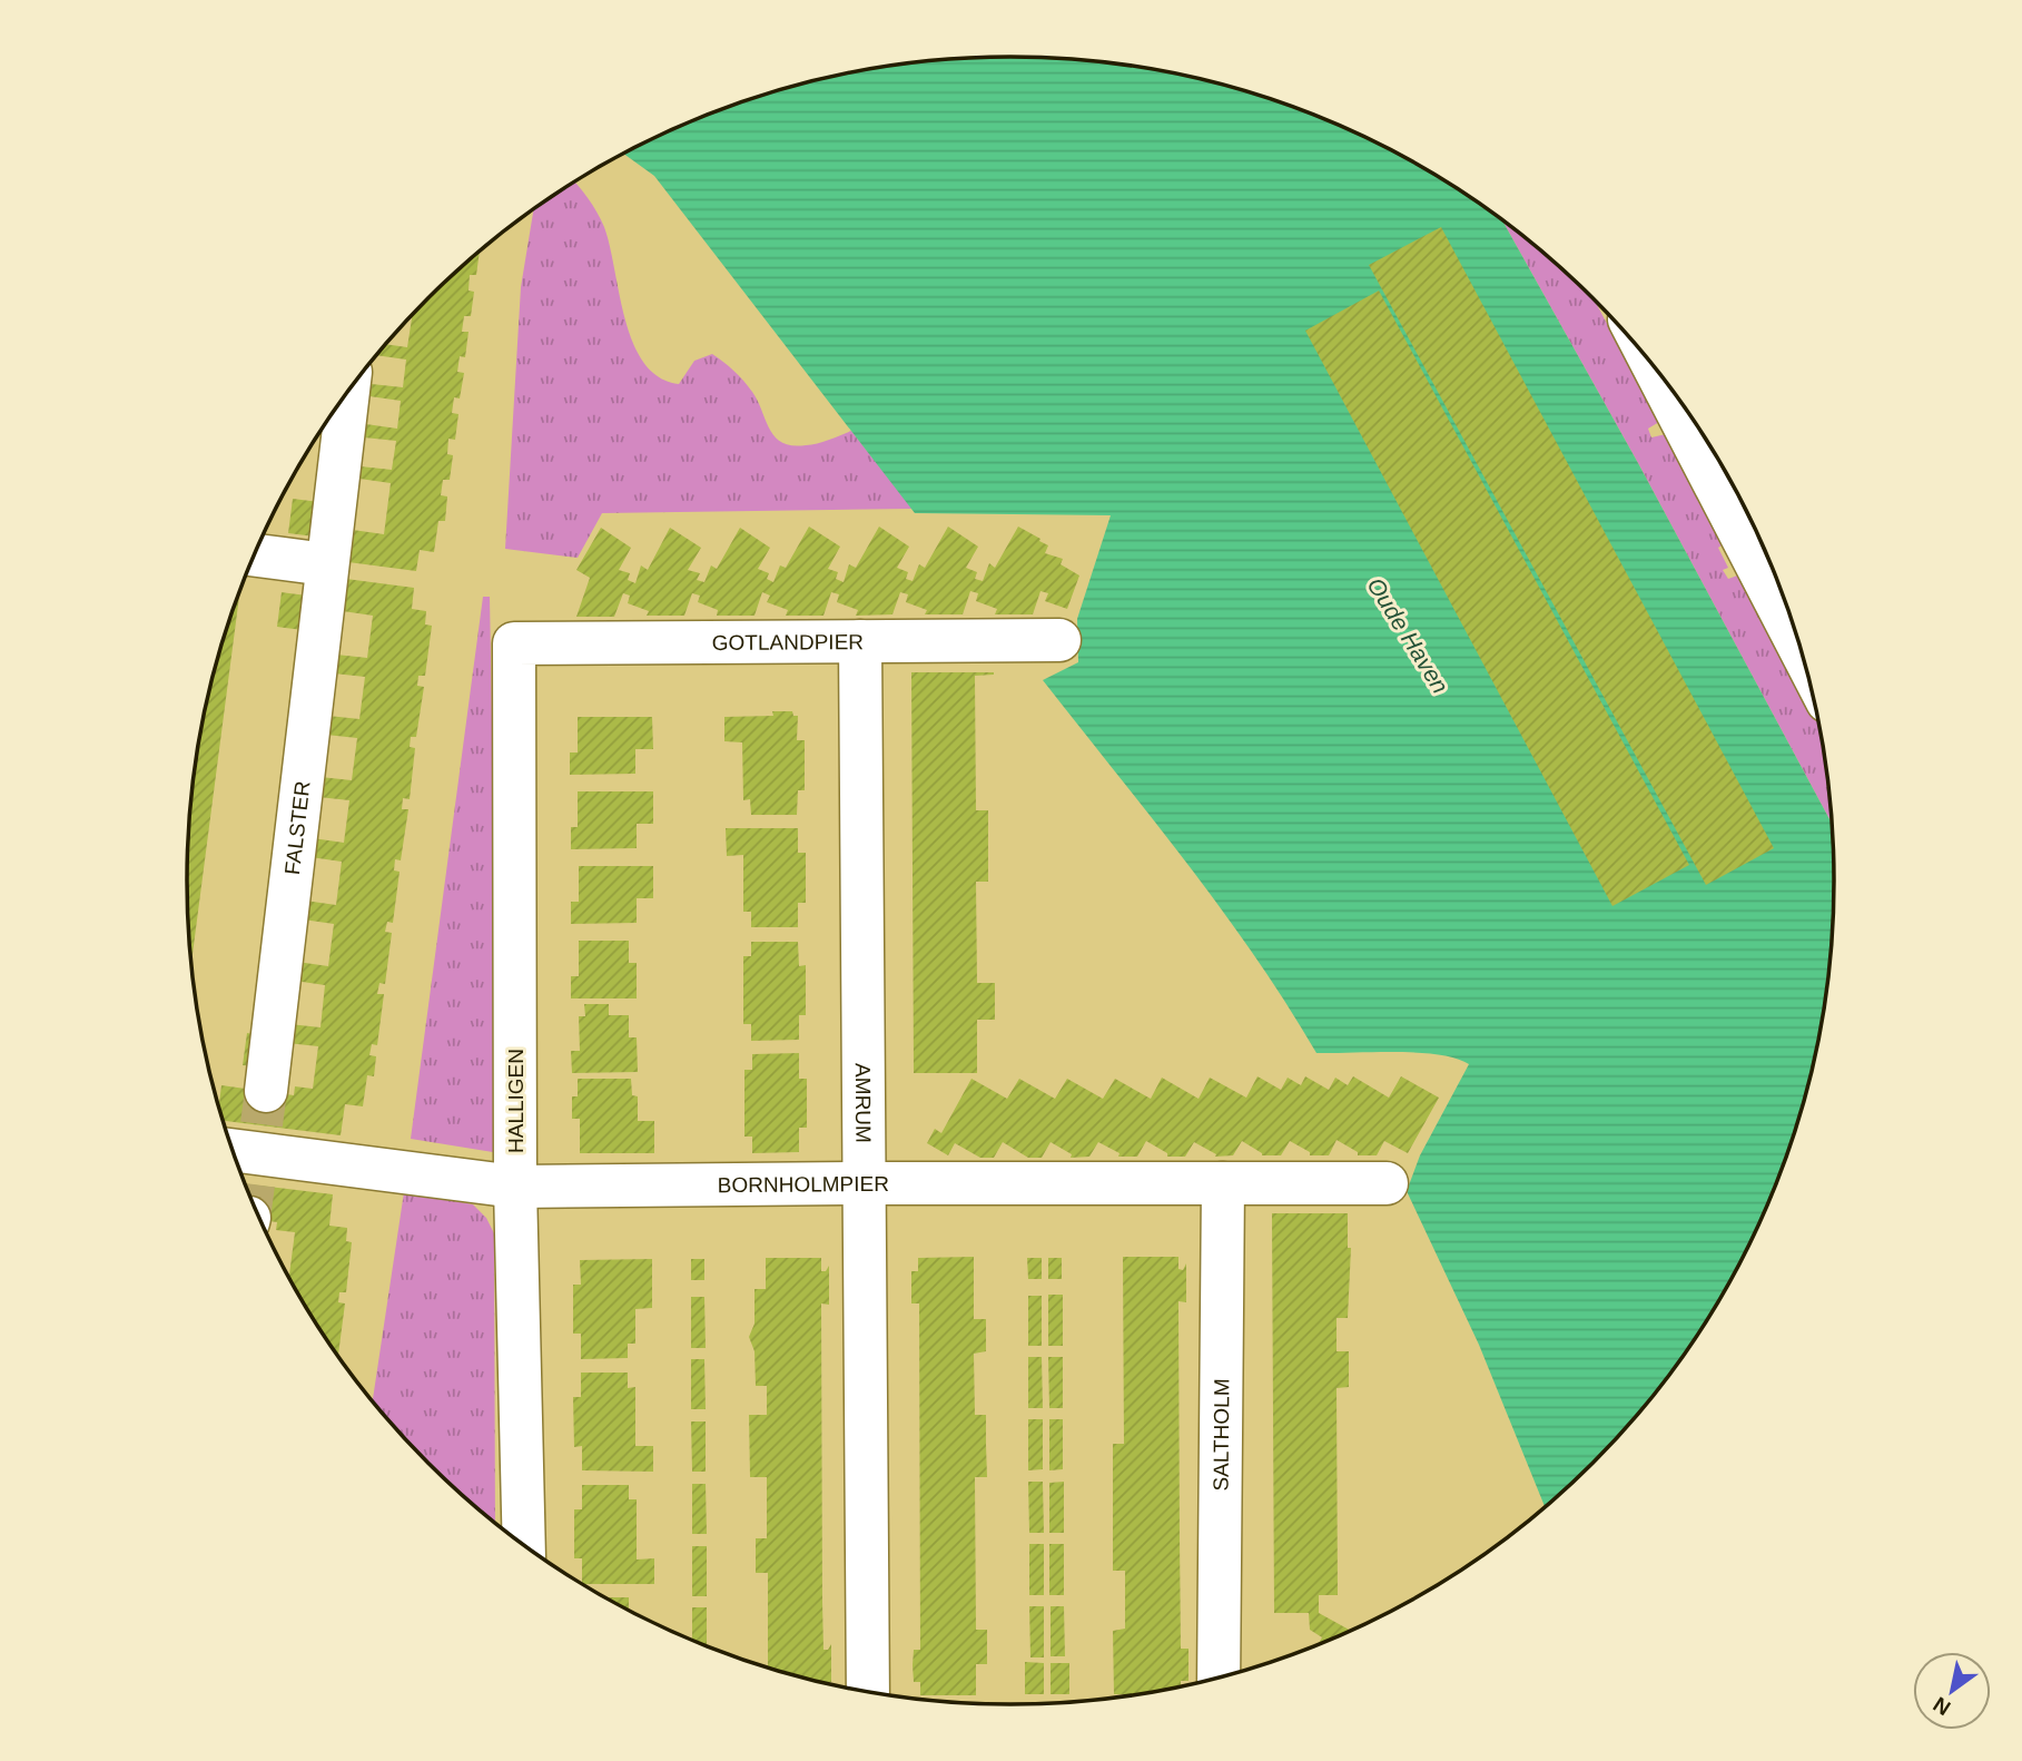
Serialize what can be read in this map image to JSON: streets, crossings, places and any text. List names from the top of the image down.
{
  "streets": {
    "street": [
      "GOTLANDPIER",
      "FALSTER",
      "HALLIGEN",
      "AMRUM",
      "BORNHOLMPIER",
      "SALTHOLM"
    ]
  },
  "crossings": [
    ["GOTLANDPIER", "HALLIGEN"],
    ["GOTLANDPIER", "AMRUM"],
    ["FALSTER", "BORNHOLMPIER"],
    ["HALLIGEN", "BORNHOLMPIER"],
    ["AMRUM", "BORNHOLMPIER"],
    ["BORNHOLMPIER", "SALTHOLM"]
  ],
  "water": ["Oude Haven"],
  "north": "bottom left"
}
